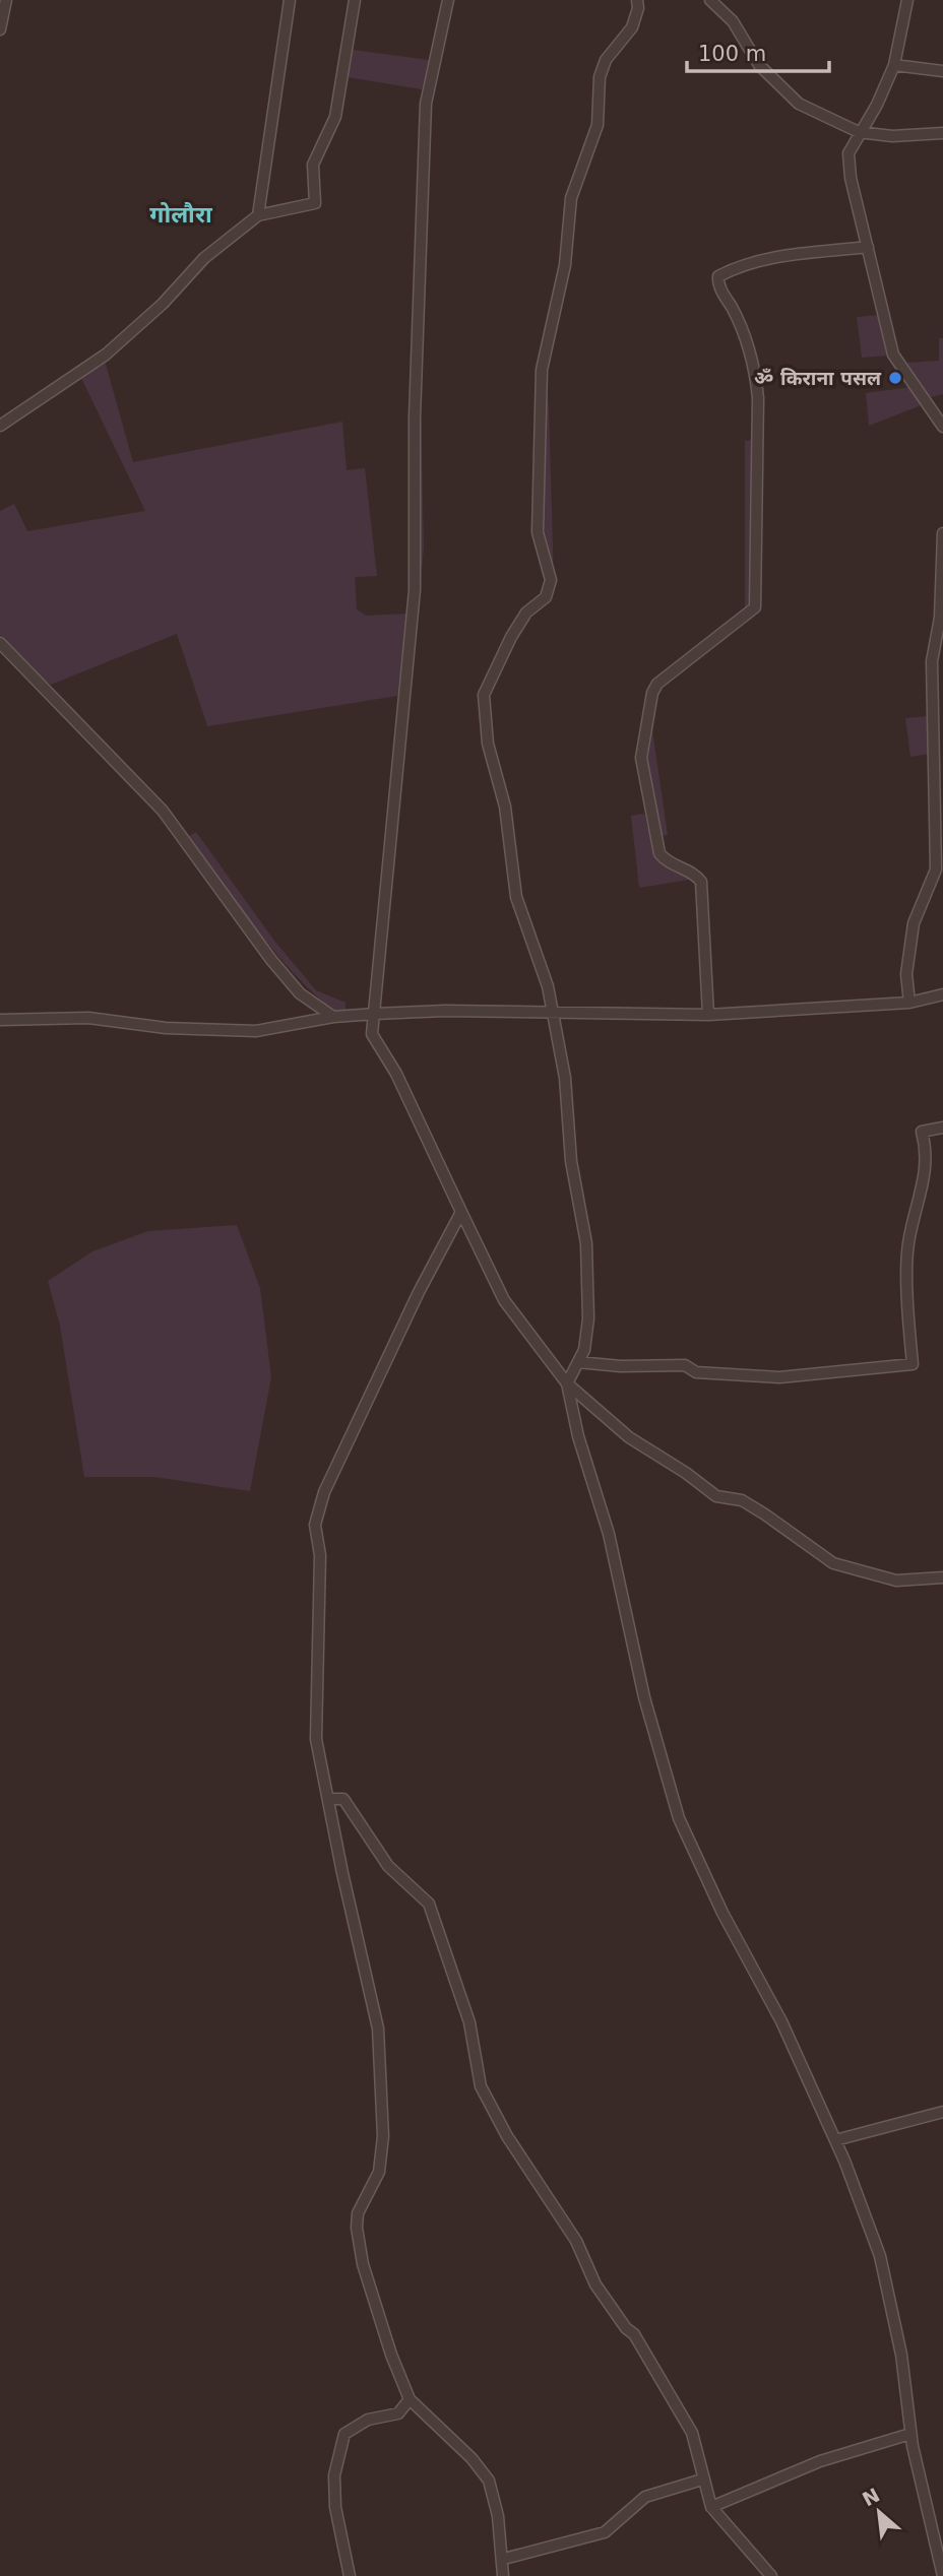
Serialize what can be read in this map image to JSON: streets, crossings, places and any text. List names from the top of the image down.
{
  "districts": ["गोलौरा"],
  "places": ["ॐ किराना पसल"],
  "scale_bar": "100 m",
  "north": "top left"
}
